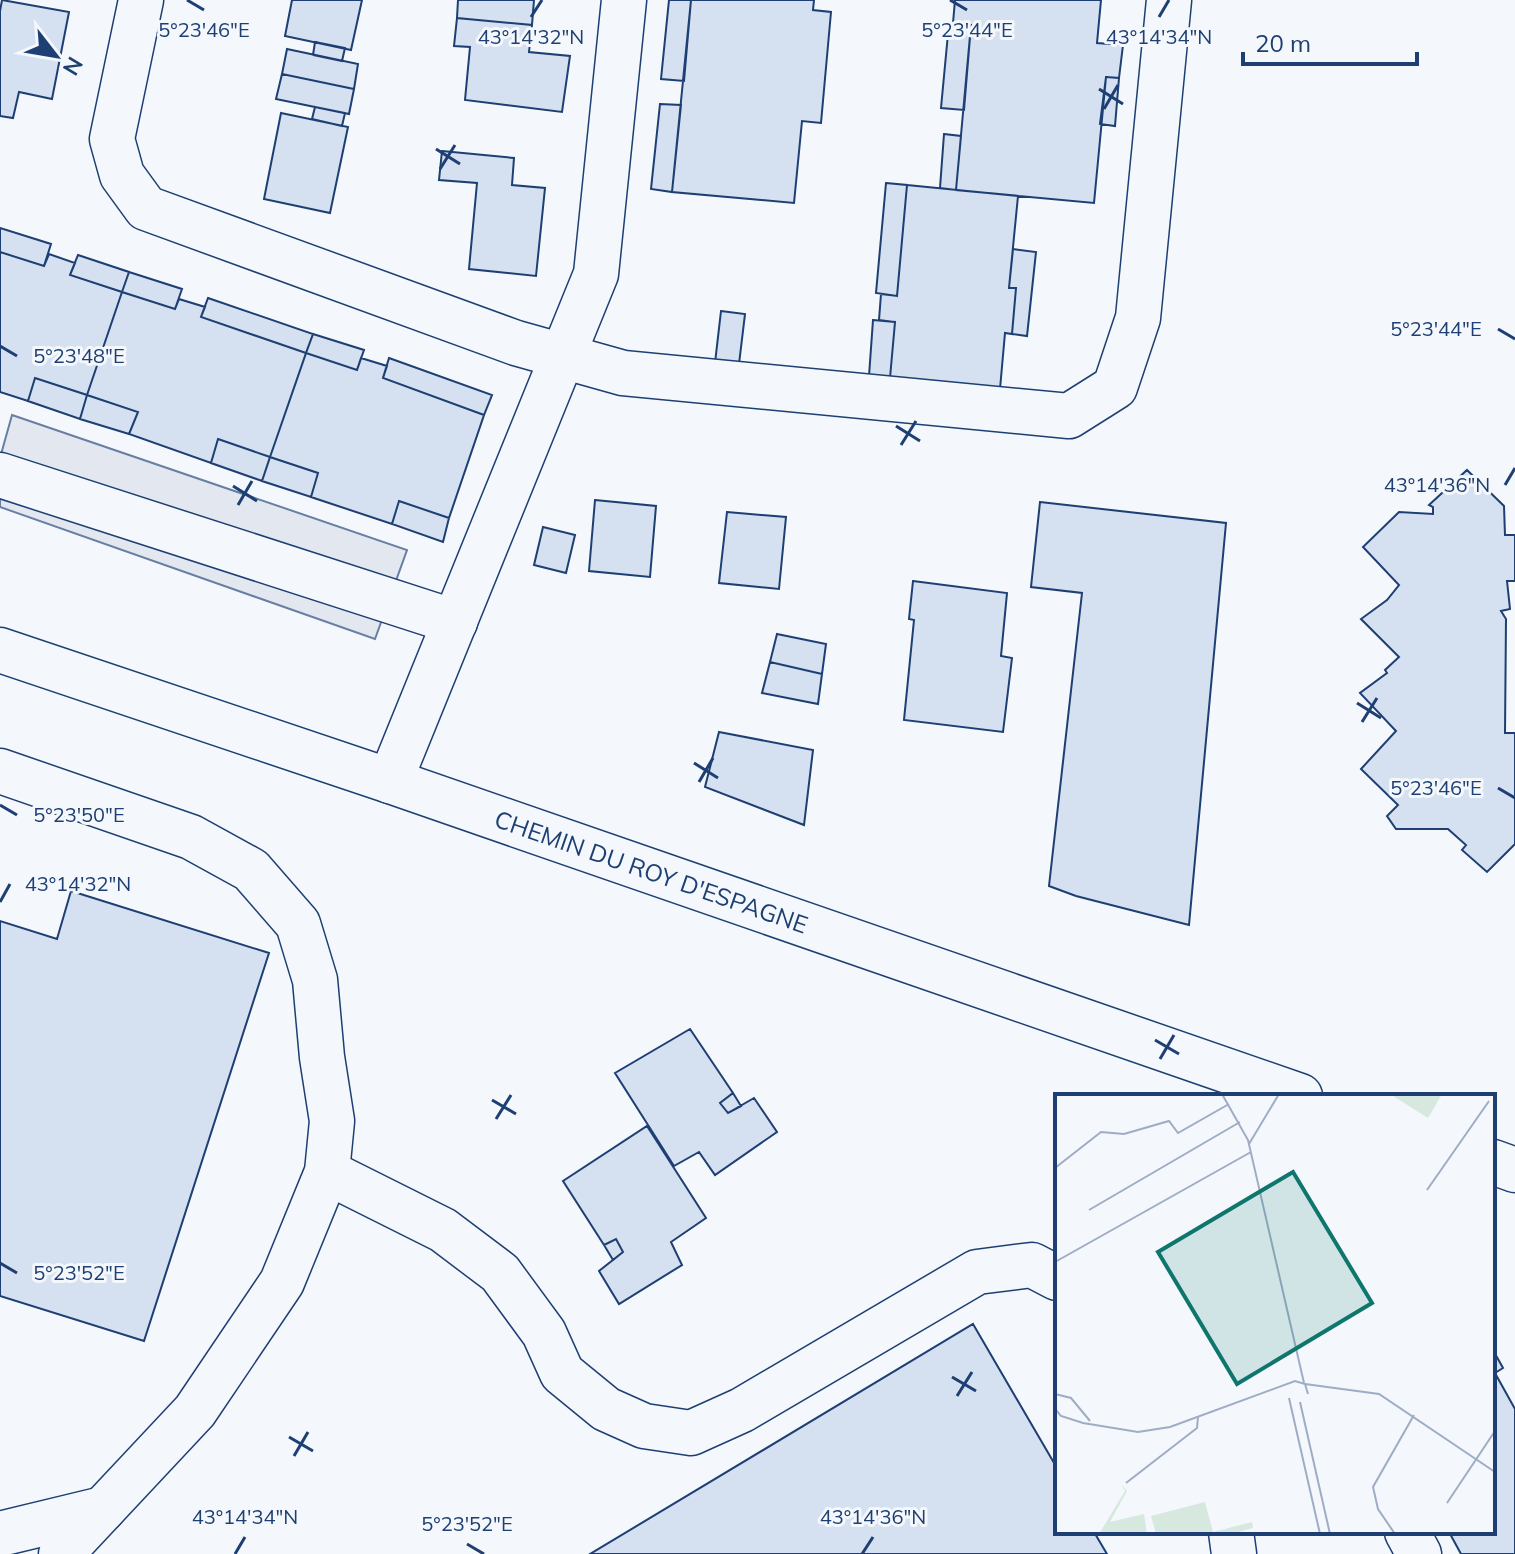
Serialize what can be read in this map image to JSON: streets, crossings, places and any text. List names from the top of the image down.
{
  "streets": {
    "street": ["CHEMIN DU ROY D'ESPAGNE"]
  },
  "scale_bar": "20 m",
  "north": "bottom right",
  "coordinates": [
    "5°23'46\"E",
    "5°23'44\"E",
    "43°14'32\"N",
    "43°14'34\"N",
    "5°23'48\"E",
    "43°14'36\"N",
    "5°23'50\"E",
    "5°23'52\"E"
  ]
}
